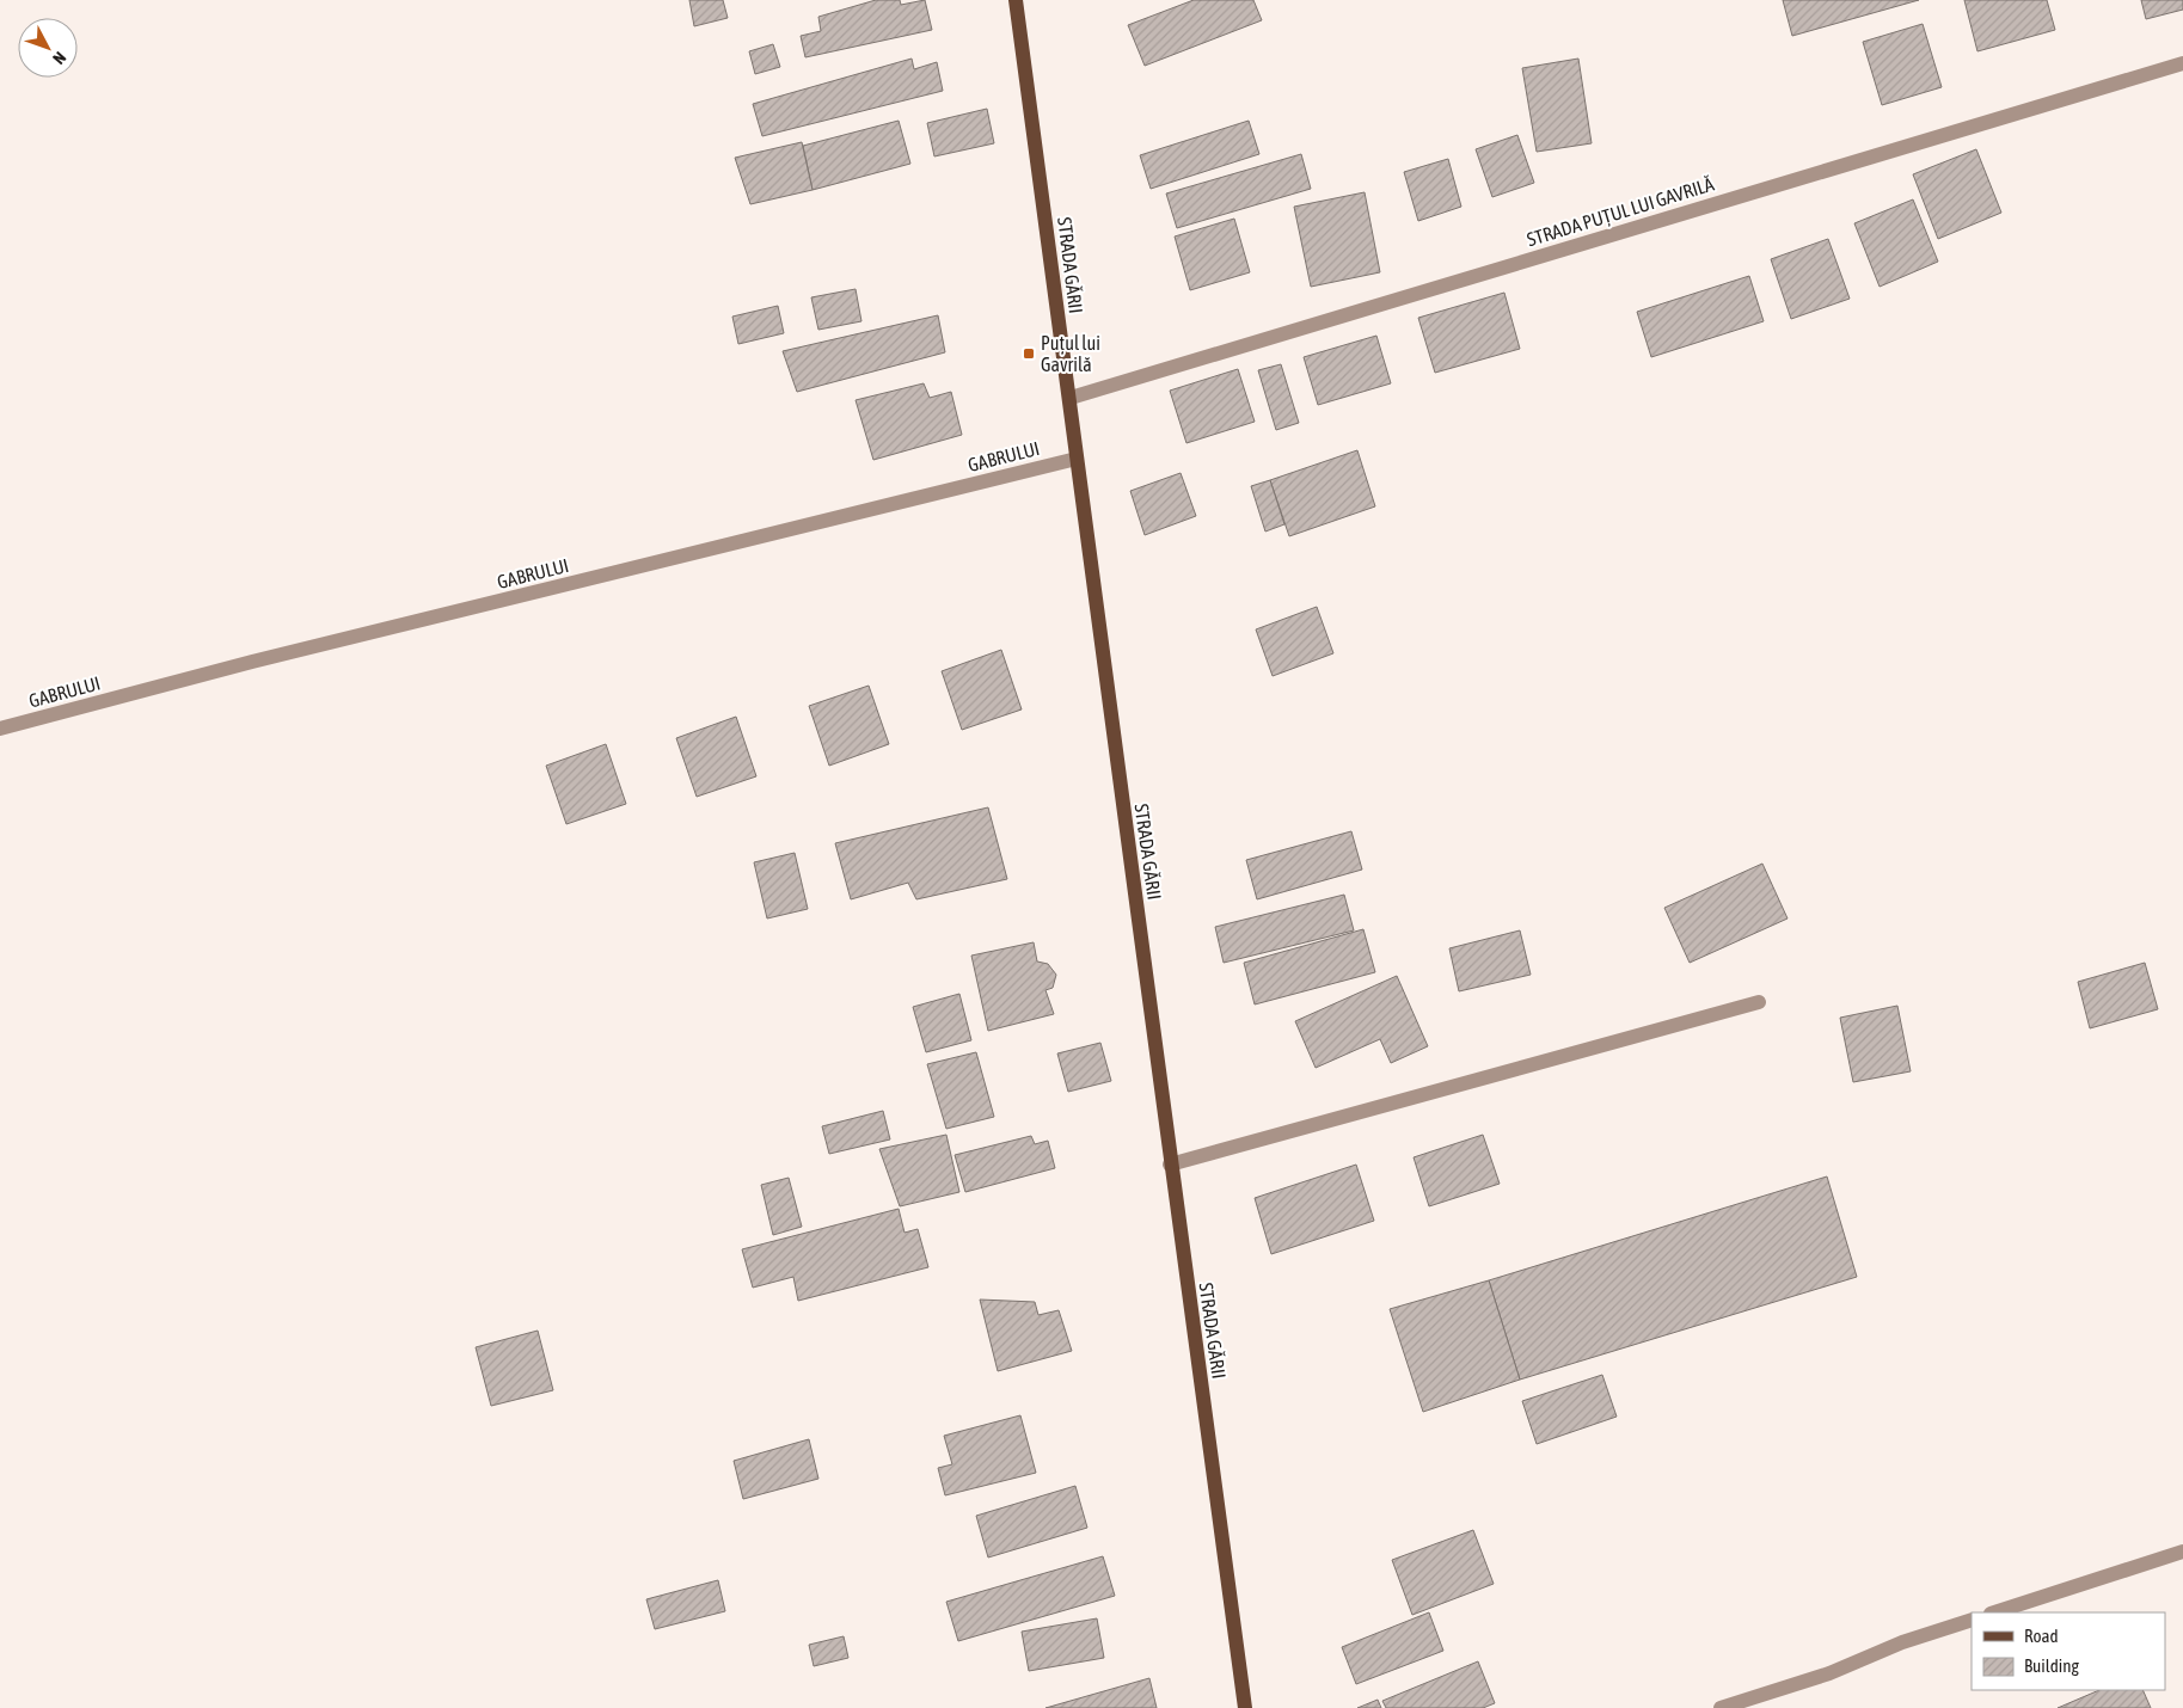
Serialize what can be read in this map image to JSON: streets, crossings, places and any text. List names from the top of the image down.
{
  "streets": {
    "main road": ["STRADA GĂRII"],
    "street": ["STRADA PUȚUL LUI GAVRILĂ", "GABRULUI"]
  },
  "crossings": [
    ["STRADA PUȚUL LUI GAVRILĂ", "STRADA GĂRII"],
    ["STRADA GĂRII", "GABRULUI"]
  ],
  "places": {
    "transit": ["Puțul lui Gavrilă"]
  },
  "legend": ["Road", "Building"],
  "north": "bottom right"
}
